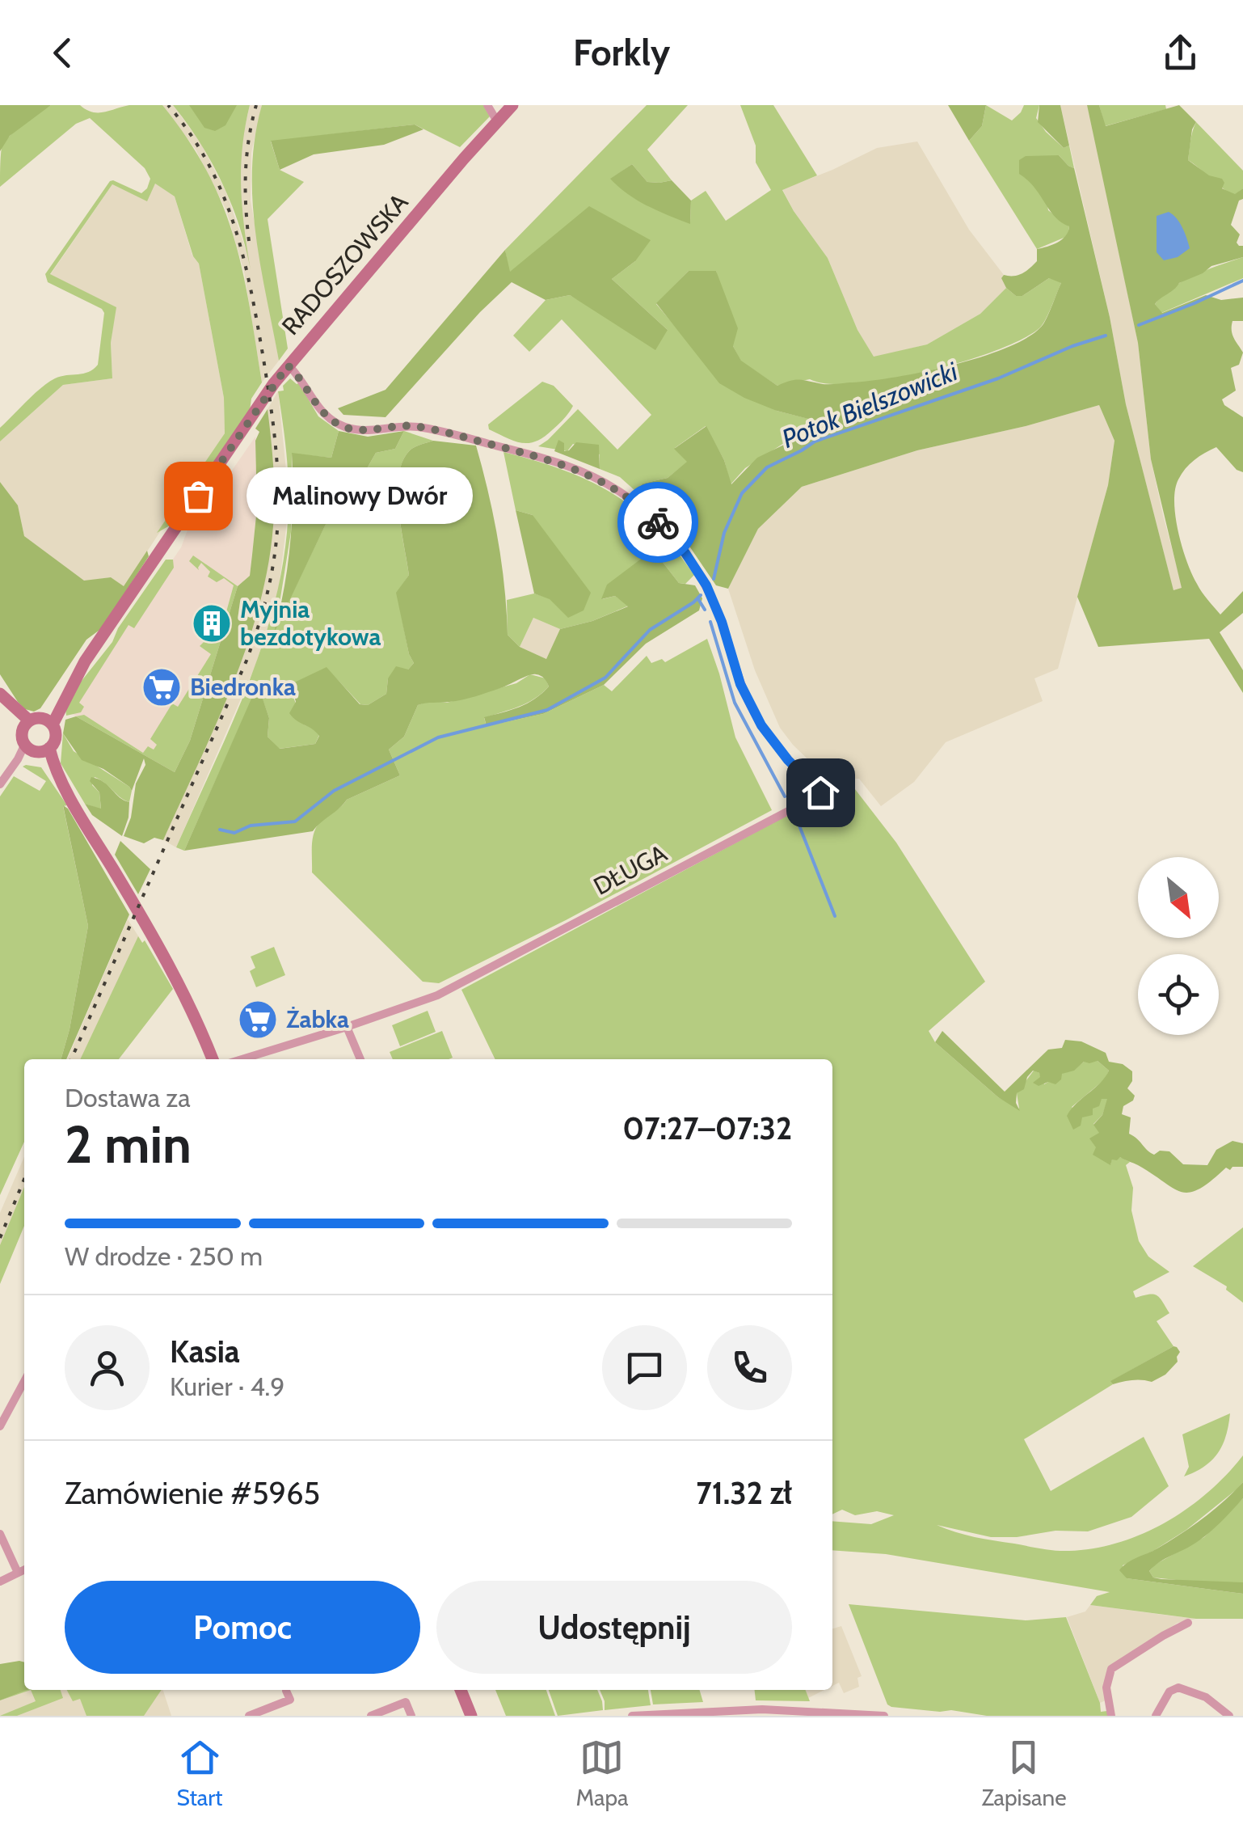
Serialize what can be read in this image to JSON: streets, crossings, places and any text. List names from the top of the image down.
{
  "streets": {
    "street": ["RADOSZOWSKA", "DŁUGA"]
  },
  "water": ["Potok Bielszowicki"],
  "places": {
    "other": ["Malinowy Dwór"],
    "building": ["Myjnia bezdotykowa"],
    "supermarket": ["Biedronka", "Żabka"]
  },
  "north": "bottom right",
  "page": {
    "header": "Forkly",
    "bubble": "Malinowy Dwór",
    "heading": ["2 min", "Dostawa za", "07:27–07:32"],
    "panel": [
      "Kasia",
      "Kurier · 4.9",
      "Zamówienie #5965",
      "71.32 zł"
    ],
    "bar": "W drodze · 250 m",
    "buttons": ["Pomoc", "Udostępnij"],
    "tabs": ["Start", "Mapa", "Zapisane"]
  }
}
